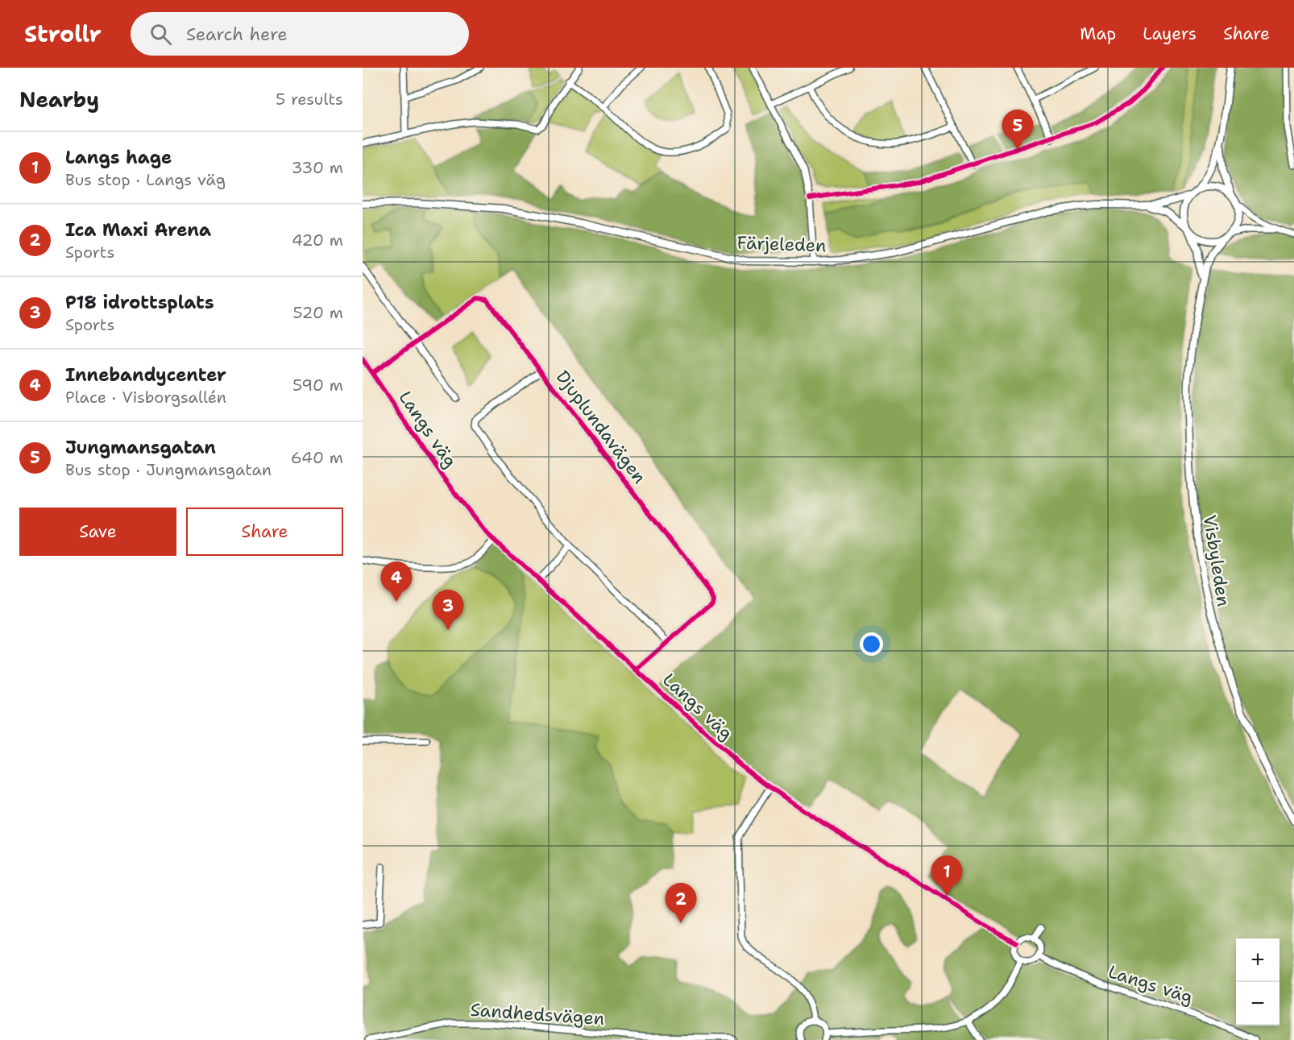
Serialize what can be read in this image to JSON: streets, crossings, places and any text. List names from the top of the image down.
{
  "streets": {
    "main road": ["Färjeleden", "Visbyleden"],
    "street": ["Djuplundavägen", "Langs väg", "Sandhedsvägen"]
  },
  "crossings": [
    ["Färjeleden", "Visbyleden"],
    ["Djuplundavägen", "Langs väg"]
  ],
  "page": {
    "header": "Strollr",
    "search": "Search here",
    "nav": ["Map", "Layers", "Share"],
    "heading": ["Nearby", "5 results"],
    "pins": [
      "5",
      "4",
      "3",
      "1",
      "2"
    ],
    "list": [
      {
        "mark": "1",
        "name": "Langs hage",
        "note": "Bus stop · Langs väg",
        "value": "330 m"
      },
      {
        "mark": "2",
        "name": "Ica Maxi Arena",
        "note": "Sports",
        "value": "420 m"
      },
      {
        "mark": "3",
        "name": "P18 idrottsplats",
        "note": "Sports",
        "value": "520 m"
      },
      {
        "mark": "4",
        "name": "Innebandycenter",
        "note": "Place · Visborgsallén",
        "value": "590 m"
      },
      {
        "mark": "5",
        "name": "Jungmansgatan",
        "note": "Bus stop · Jungmansgatan",
        "value": "640 m"
      }
    ],
    "buttons": ["Save", "Share"],
    "map_buttons": ["+", "−"]
  }
}
